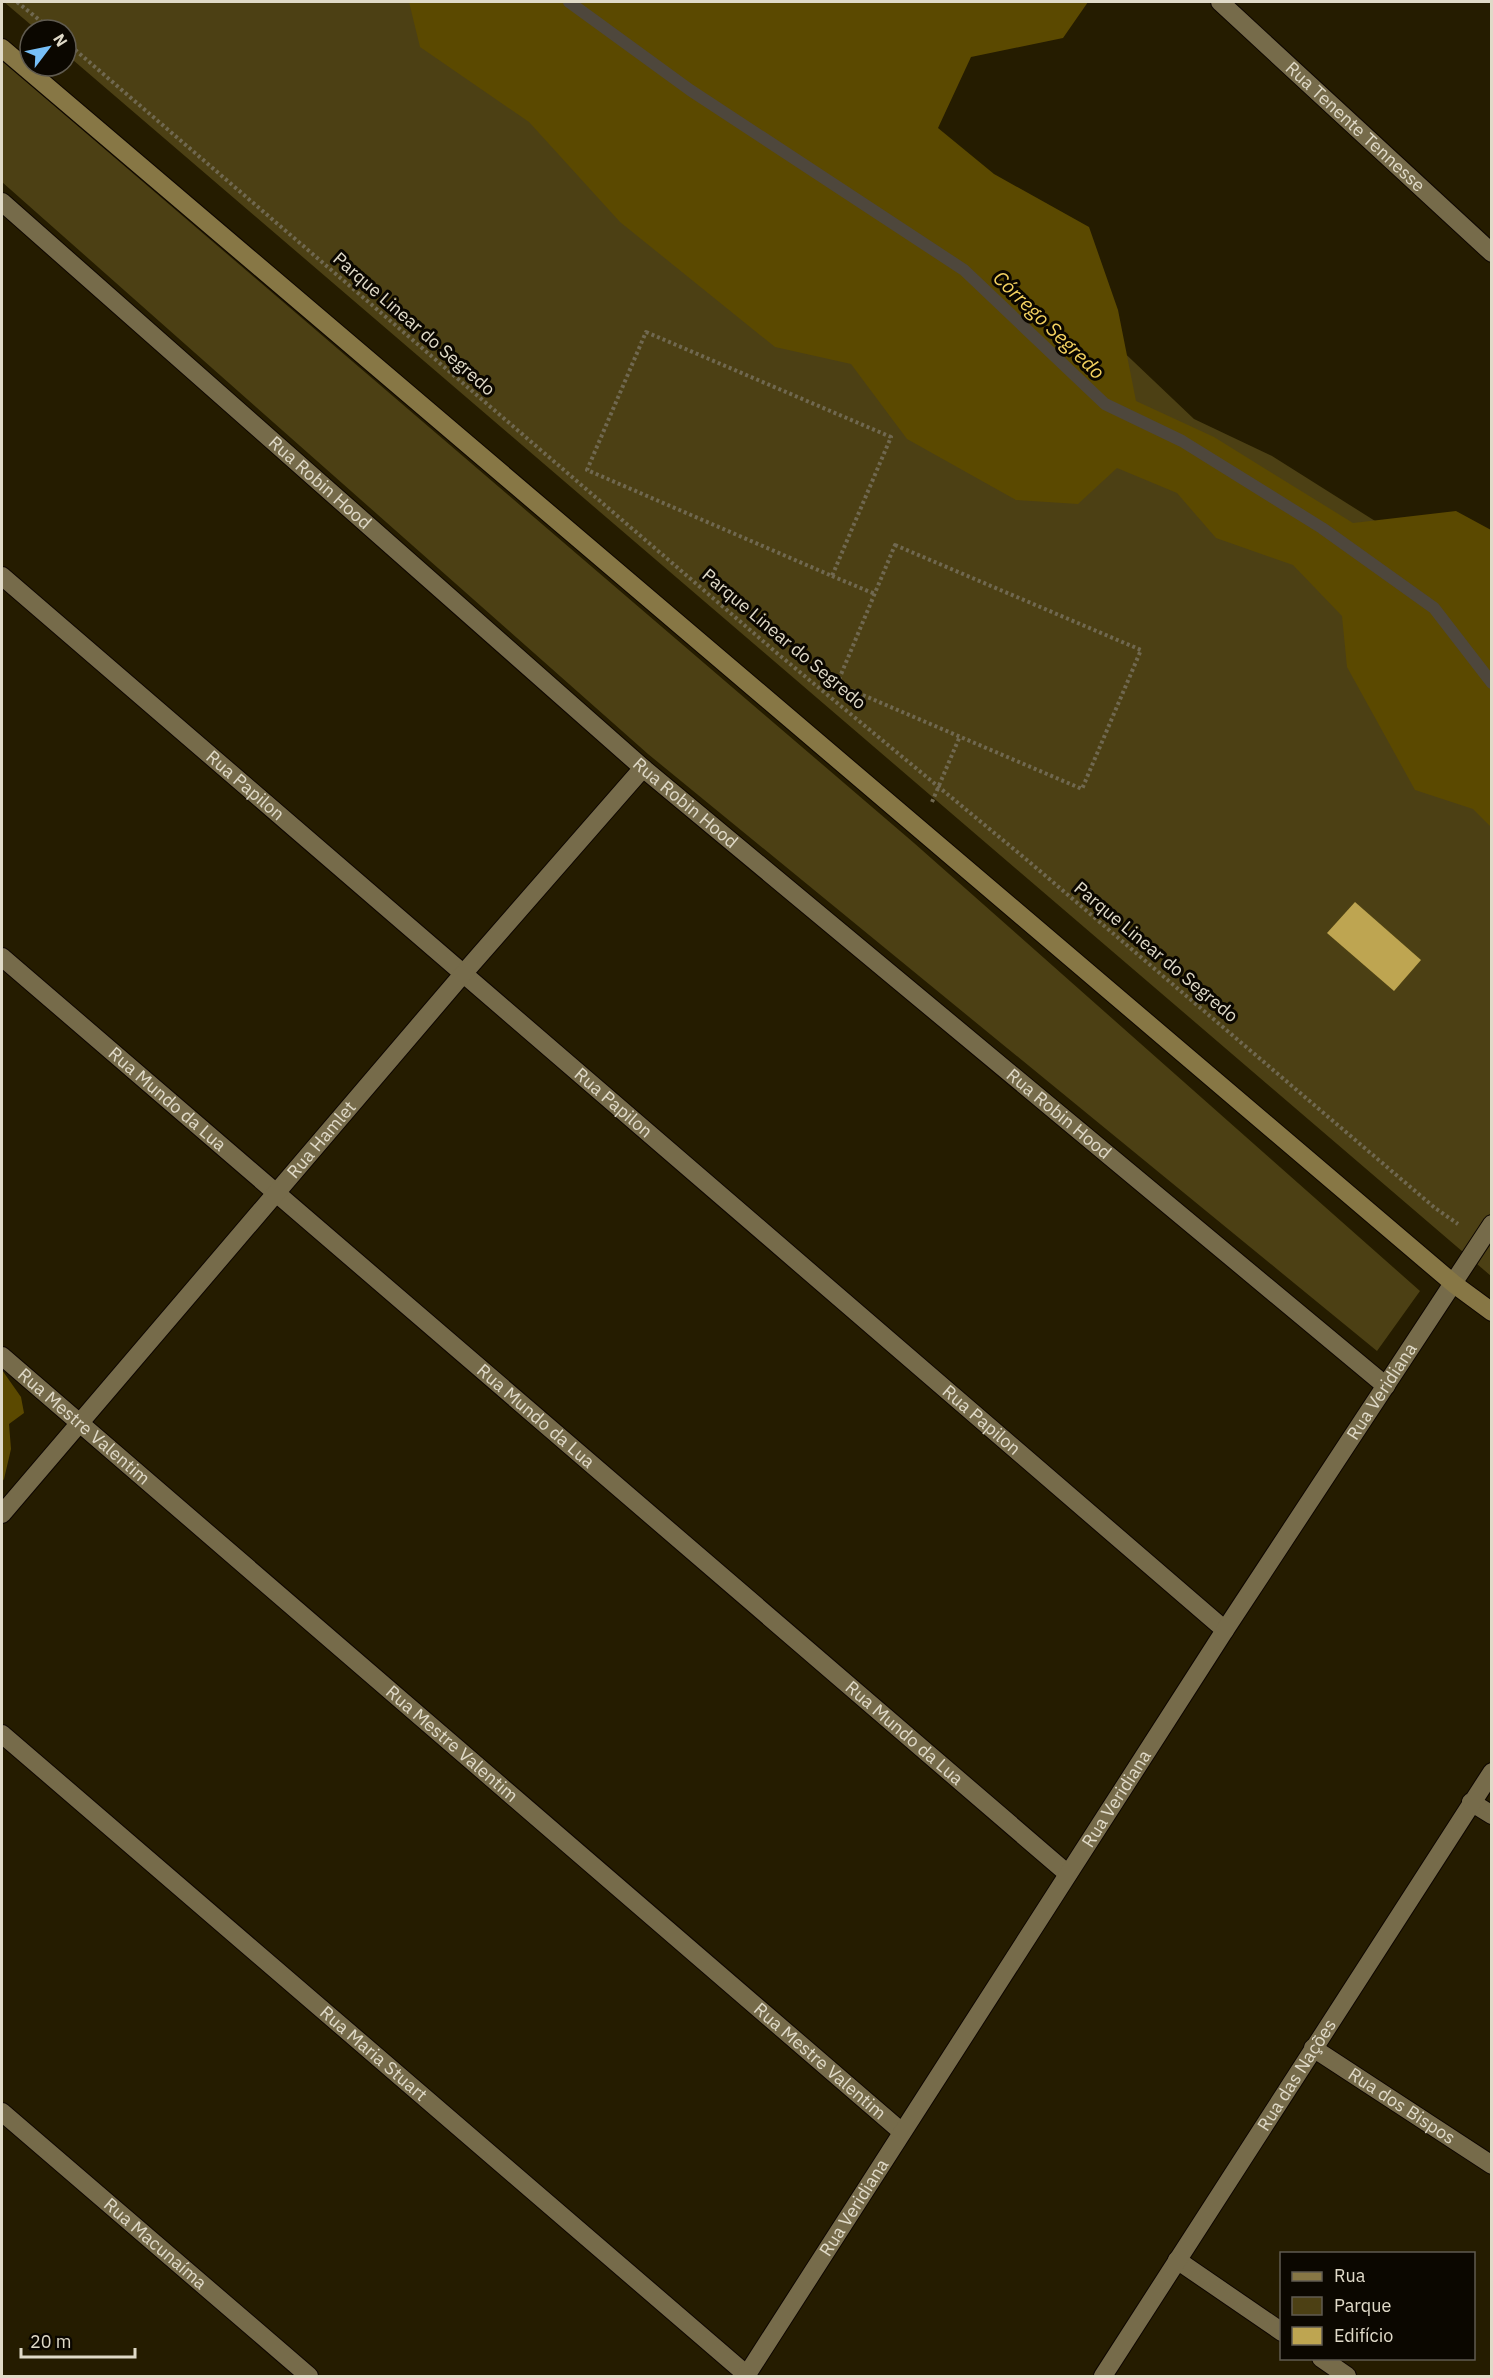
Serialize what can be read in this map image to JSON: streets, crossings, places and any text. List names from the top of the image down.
{
  "streets": {
    "street": [
      "Rua Tenente Tennesse",
      "Rua Robin Hood",
      "Rua Papilon",
      "Rua Mundo da Lua",
      "Rua Hamlet",
      "Rua Veridiana",
      "Rua Mestre Valentim",
      "Rua Maria Stuart",
      "Rua das Nações",
      "Rua dos Bispos",
      "Rua Macunaíma"
    ],
    "path": ["Parque Linear do Segredo"]
  },
  "crossings": [
    ["Parque Linear do Segredo", "Rua Veridiana"],
    ["Rua Robin Hood", "Rua Hamlet"],
    ["Rua Robin Hood", "Rua Veridiana"],
    ["Rua Papilon", "Rua Hamlet"],
    ["Rua Papilon", "Rua Veridiana"],
    ["Rua Mundo da Lua", "Rua Hamlet"],
    ["Rua Mundo da Lua", "Rua Veridiana"],
    ["Rua Hamlet", "Rua Mestre Valentim"],
    ["Rua Veridiana", "Rua Mestre Valentim"],
    ["Rua Veridiana", "Rua Maria Stuart"],
    ["Rua das Nações", "Rua dos Bispos"]
  ],
  "water": ["Córrego Segredo"],
  "legend": ["Rua", "Parque", "Edifício"],
  "scale_bar": "20 m",
  "north": "top right"
}
